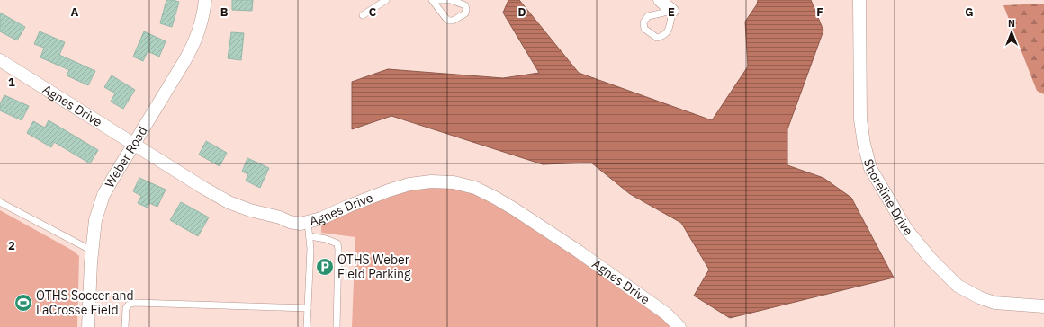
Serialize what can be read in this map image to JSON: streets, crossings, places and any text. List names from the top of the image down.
{
  "streets": {
    "street": ["Agnes Drive", "Weber Road", "Shoreline Drive"]
  },
  "crossings": [
    ["Agnes Drive", "Weber Road"]
  ],
  "places": {
    "parking": ["OTHS Weber Field Parking"],
    "sports": ["OTHS Soccer and LaCrosse Field"]
  },
  "north": "top",
  "grid": {
    "columns": [
      "A",
      "B",
      "C",
      "D",
      "E",
      "F",
      "G"
    ],
    "rows": ["1", "2"]
  }
}
